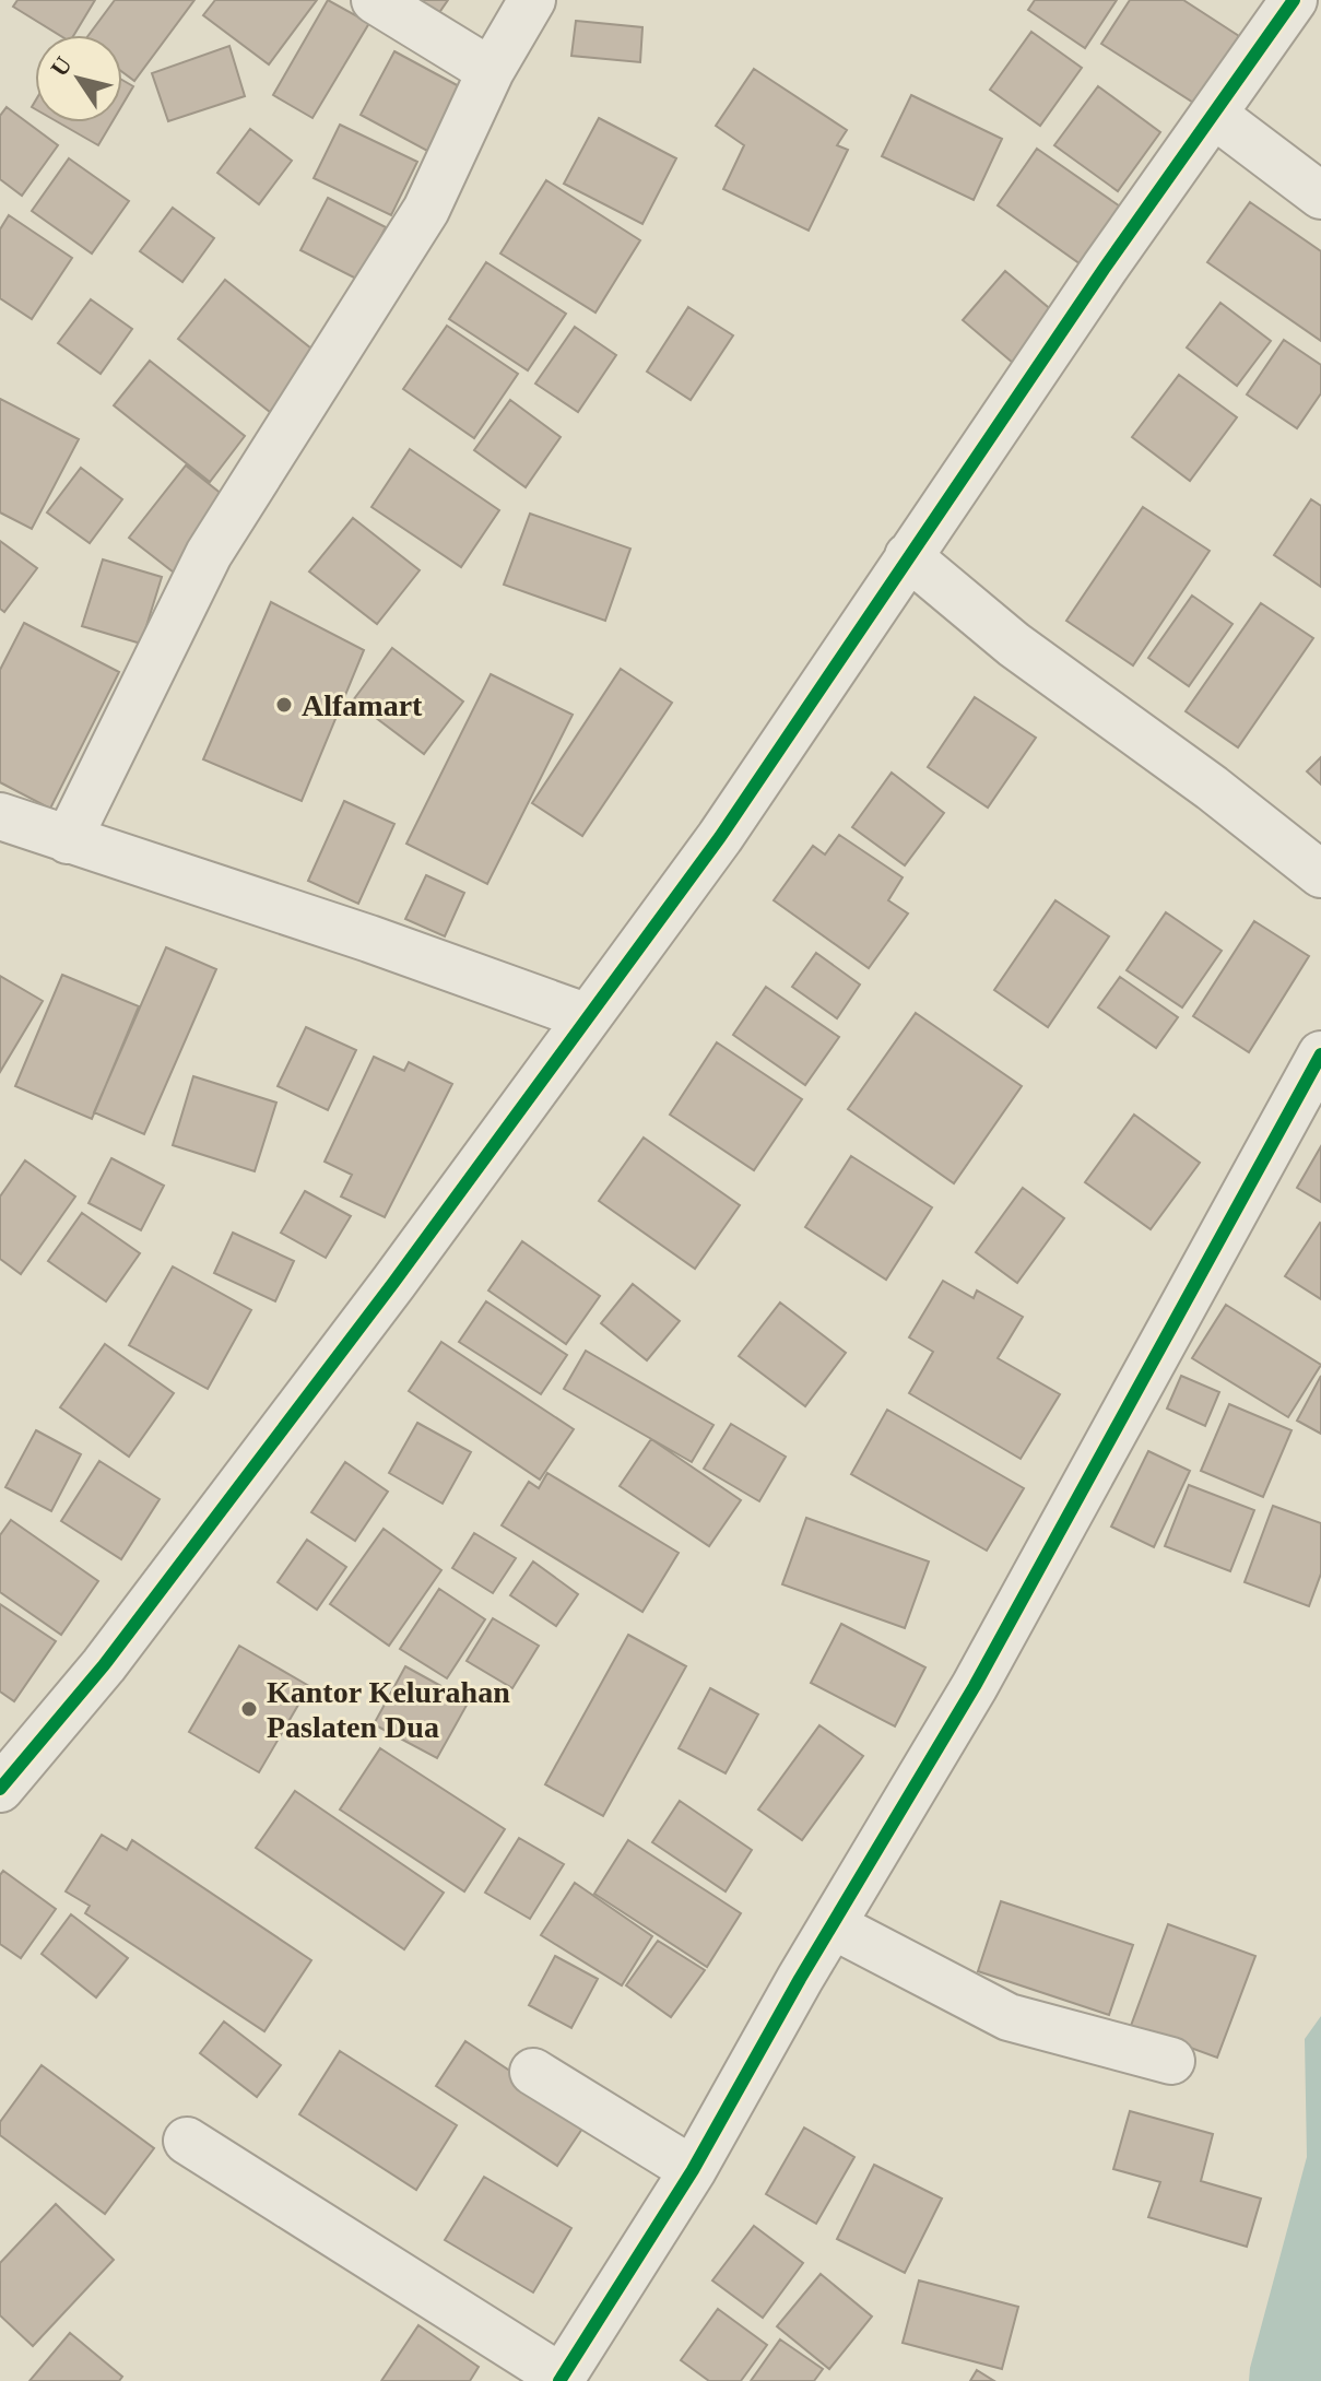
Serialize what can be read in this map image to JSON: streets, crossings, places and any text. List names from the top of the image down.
{
  "places": ["Alfamart", "Kantor Kelurahan Paslaten Dua"],
  "north": "top left"
}
